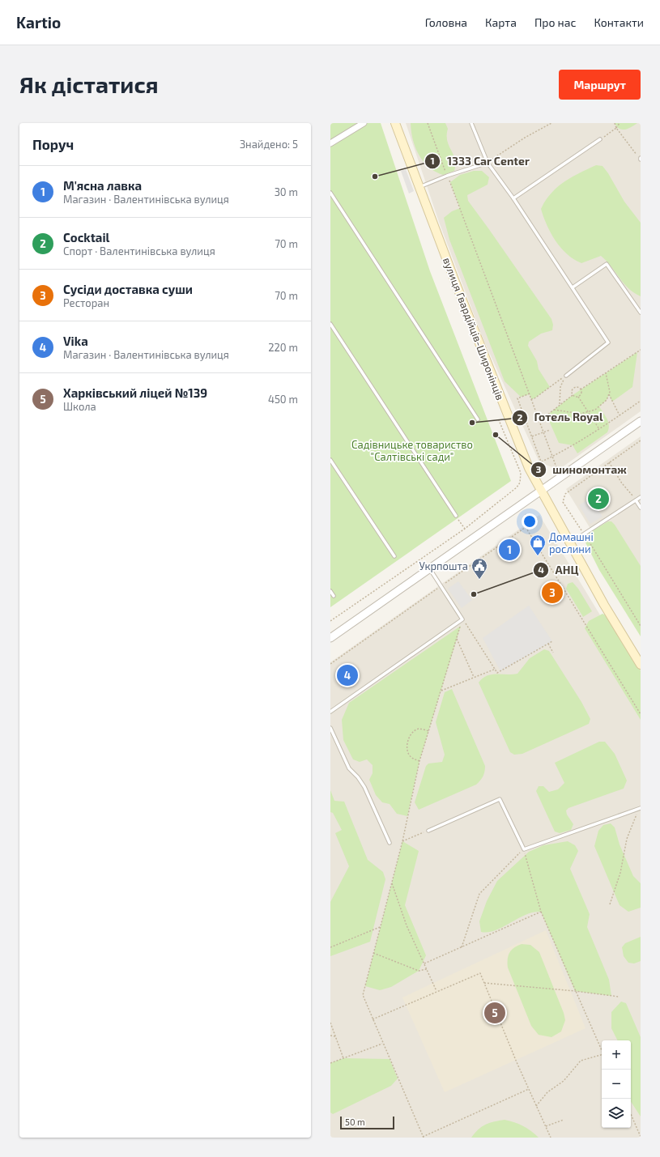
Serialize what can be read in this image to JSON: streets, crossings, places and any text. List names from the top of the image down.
{
  "streets": {
    "main road": ["вулиця Гвардійців-Широнінців"]
  },
  "parks": ["Садівницьке товариство \"Салтівські сади\""],
  "places": {
    "other": [
      "1333 Car Center",
      "Готель Royal",
      "шиномонтаж",
      "АНЦ"
    ],
    "shop": ["Домашні рослини"],
    "public building": ["Укрпошта"]
  },
  "scale_bar": "50 m",
  "page": {
    "header": "Kartio",
    "nav": [
      "Головна",
      "Карта",
      "Про нас",
      "Контакти"
    ],
    "buttons": "Маршрут",
    "title": "Як дістатися",
    "heading": ["Поруч", "Знайдено: 5"],
    "list": [
      {
        "mark": "1",
        "name": "М'ясна лавка",
        "note": "Магазин · Валентинівська вулиця",
        "value": "30 m"
      },
      {
        "mark": "2",
        "name": "Cocktail",
        "note": "Спорт · Валентинівська вулиця",
        "value": "70 m"
      },
      {
        "mark": "3",
        "name": "Сусіди доставка суши",
        "note": "Ресторан",
        "value": "70 m"
      },
      {
        "mark": "4",
        "name": "Vika",
        "note": "Магазин · Валентинівська вулиця",
        "value": "220 m"
      },
      {
        "mark": "5",
        "name": "Харківський ліцей №139",
        "note": "Школа",
        "value": "450 m"
      }
    ],
    "pins": [
      "2",
      "1",
      "3",
      "4",
      "5"
    ],
    "map_buttons": ["+", "−"],
    "scale": "50 m"
  }
}
